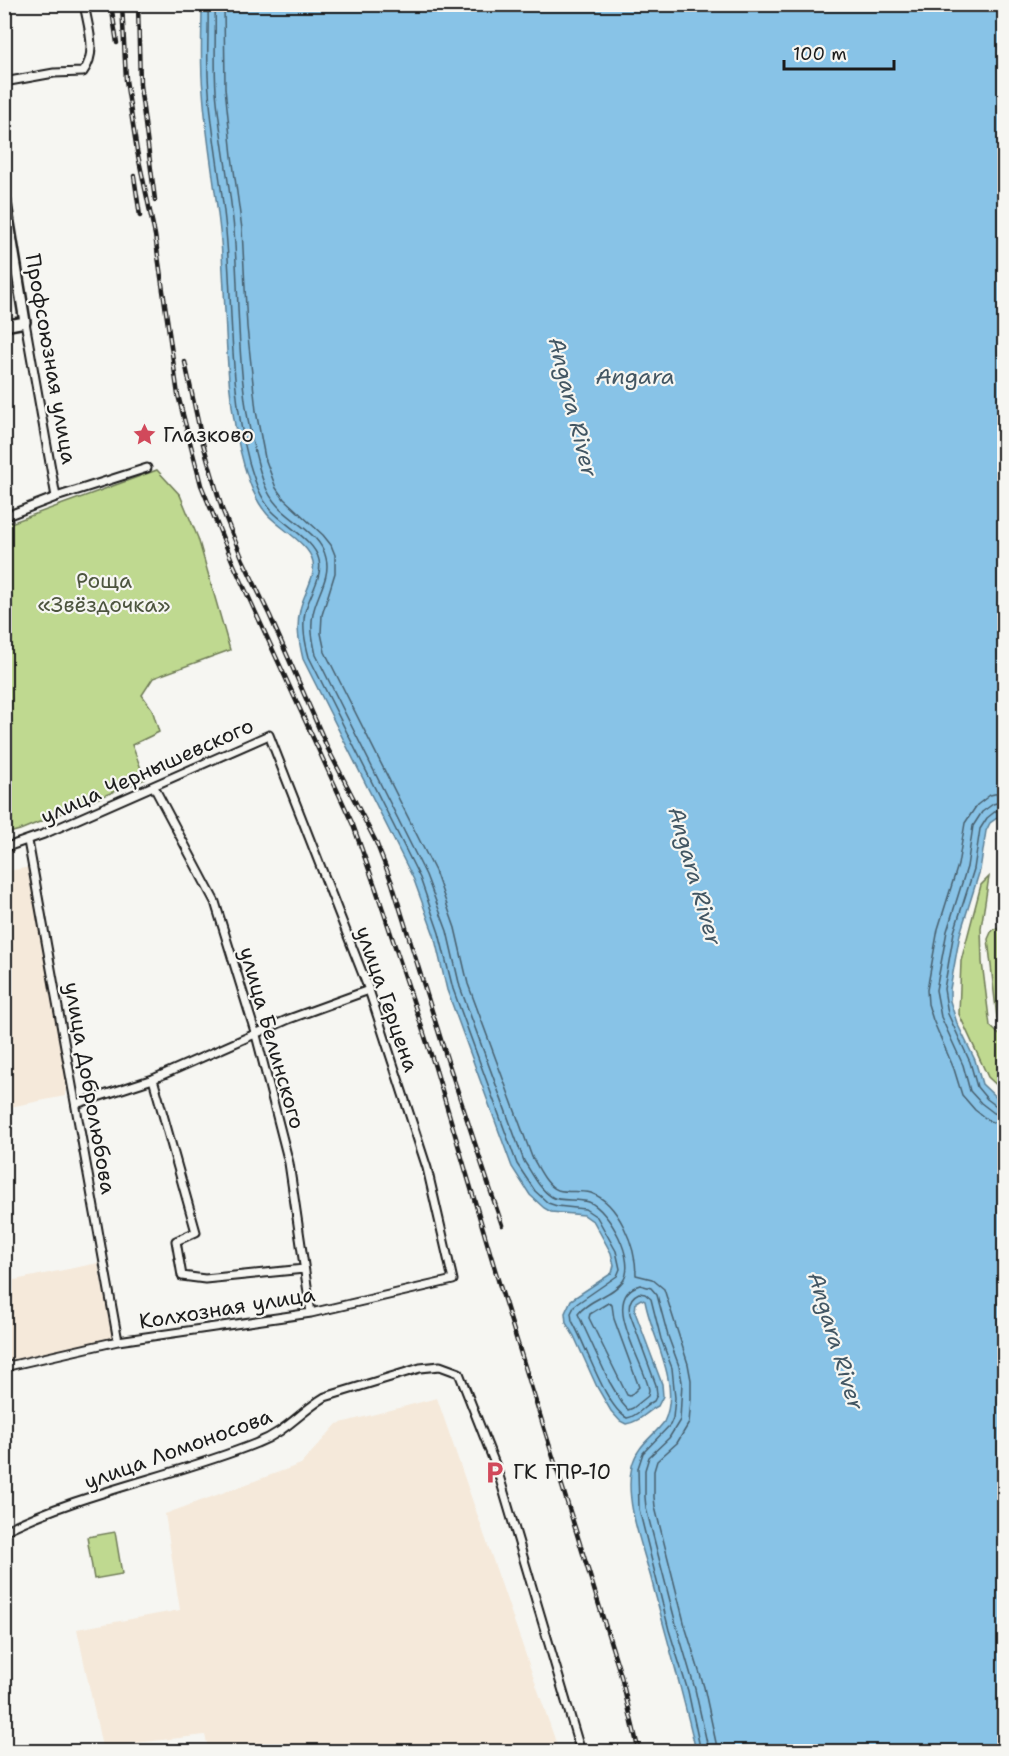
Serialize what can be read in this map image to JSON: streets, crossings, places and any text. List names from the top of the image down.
{
  "streets": {
    "street": [
      "Профсоюзная улица",
      "улица Чернышевского",
      "улица Герцена",
      "улица Белинского",
      "улица Добролюбова",
      "Колхозная улица",
      "улица Ломоносова"
    ]
  },
  "crossings": [
    ["улица Чернышевского", "улица Герцена"],
    ["улица Чернышевского", "улица Белинского"],
    ["улица Чернышевского", "улица Добролюбова"],
    ["улица Герцена", "Колхозная улица"],
    ["улица Белинского", "Колхозная улица"],
    ["улица Добролюбова", "Колхозная улица"]
  ],
  "water": ["Angara", "Angara River"],
  "parks": ["Роща «Звёздочка»"],
  "places": {
    "place": ["Глазково"],
    "parking": ["ГК ГПР-10"]
  },
  "scale_bar": "100 m"
}
